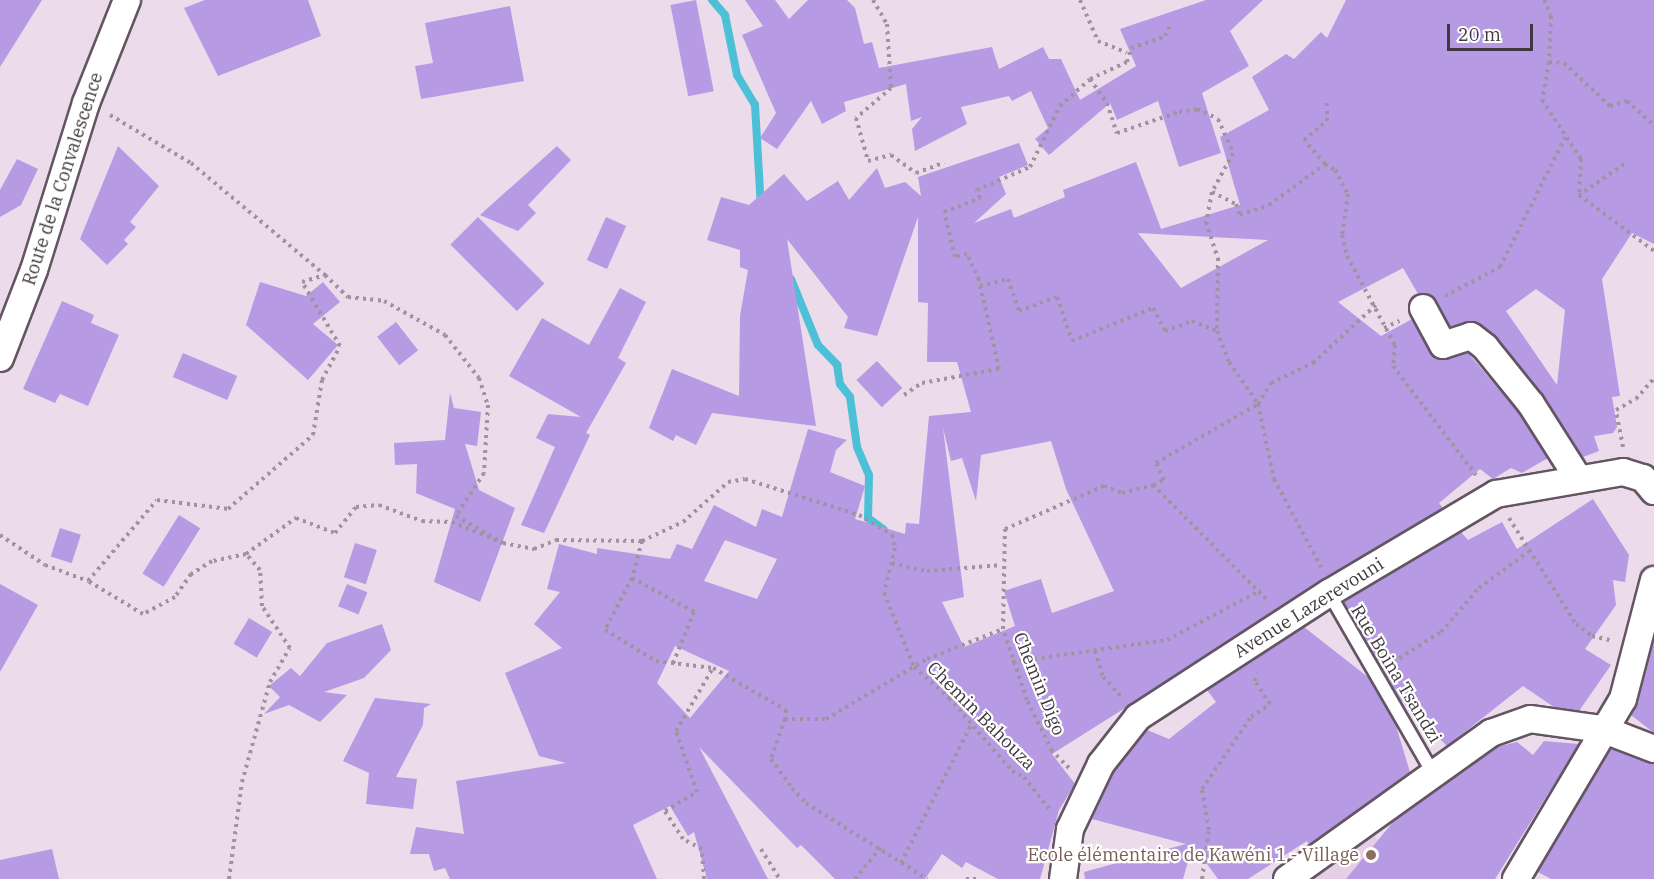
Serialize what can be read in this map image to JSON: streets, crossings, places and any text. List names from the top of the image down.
{
  "streets": {
    "street": ["Route de la Convalescence", "Avenue Lazerevouni"],
    "lane": ["Rue Boina Tsandzi"],
    "path": ["Chemin Digo", "Chemin Bahouza"]
  },
  "crossings": [
    ["Avenue Lazerevouni", "Rue Boina Tsandzi"],
    ["Avenue Lazerevouni", "Chemin Digo"],
    ["Avenue Lazerevouni", "Chemin Bahouza"]
  ],
  "places": ["Ecole élémentaire de Kawéni 1 - Village"],
  "scale_bar": "20 m"
}
